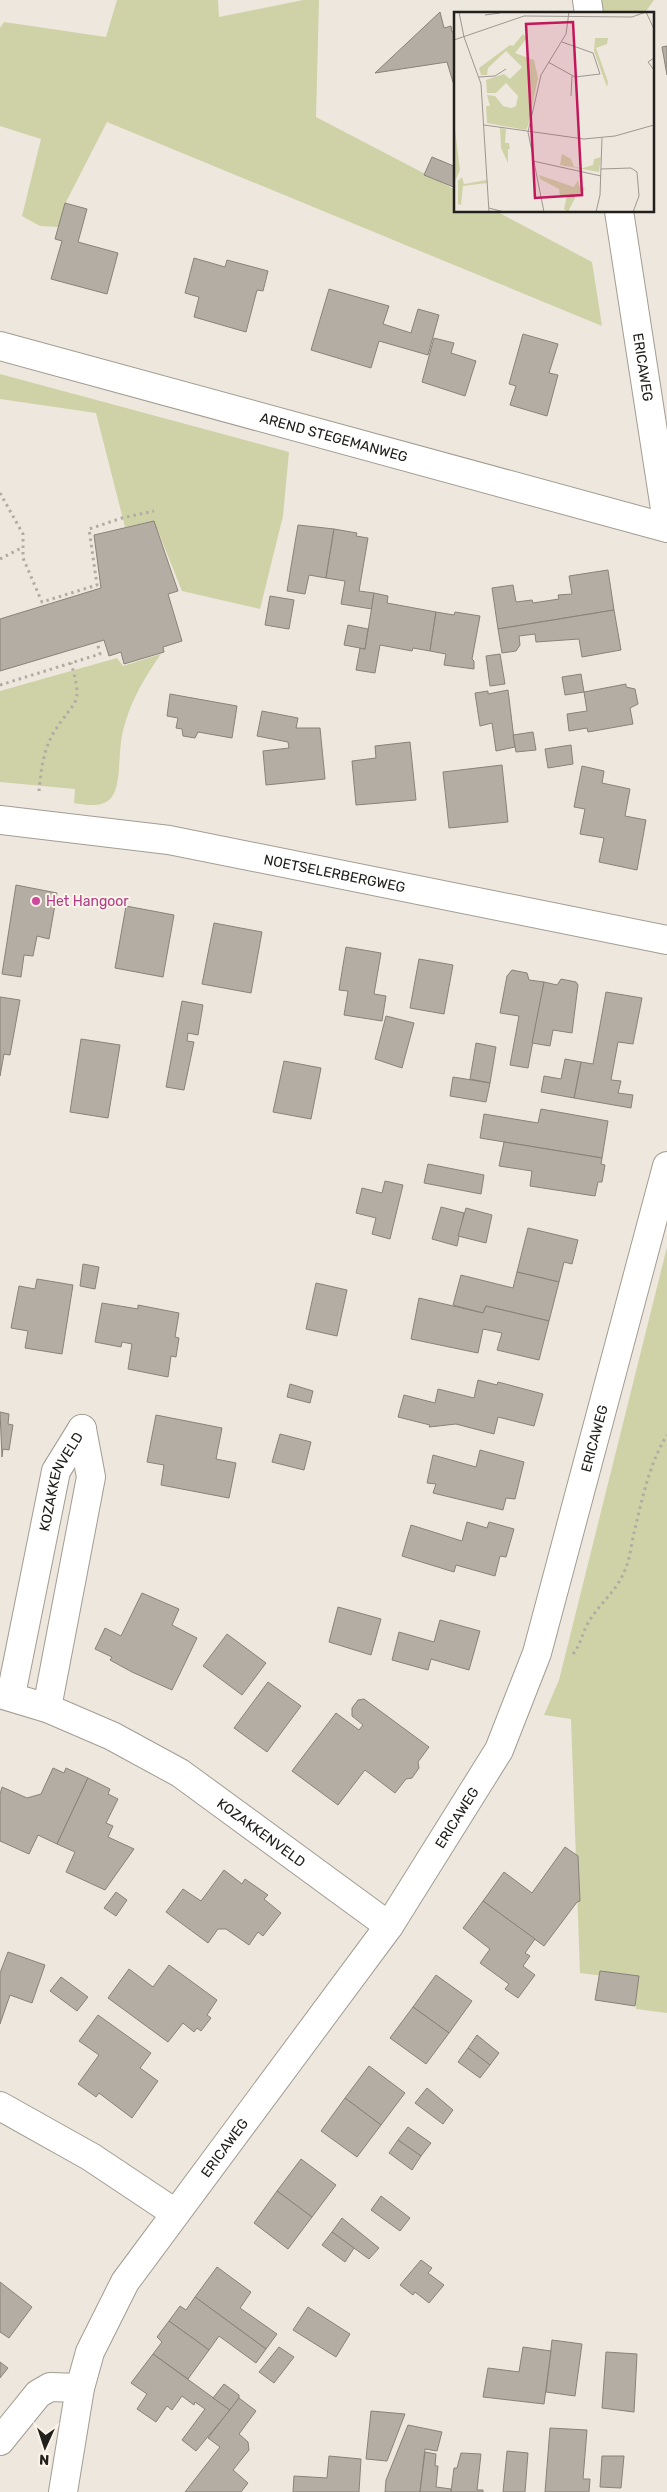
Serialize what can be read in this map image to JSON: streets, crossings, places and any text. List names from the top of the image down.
{
  "streets": {
    "street": [
      "ERICAWEG",
      "AREND STEGEMANWEG",
      "NOETSELERBERGWEG",
      "KOZAKKENVELD"
    ]
  },
  "crossings": [
    ["ERICAWEG", "KOZAKKENVELD"]
  ],
  "places": ["Het Hangoor"],
  "north": "bottom"
}
